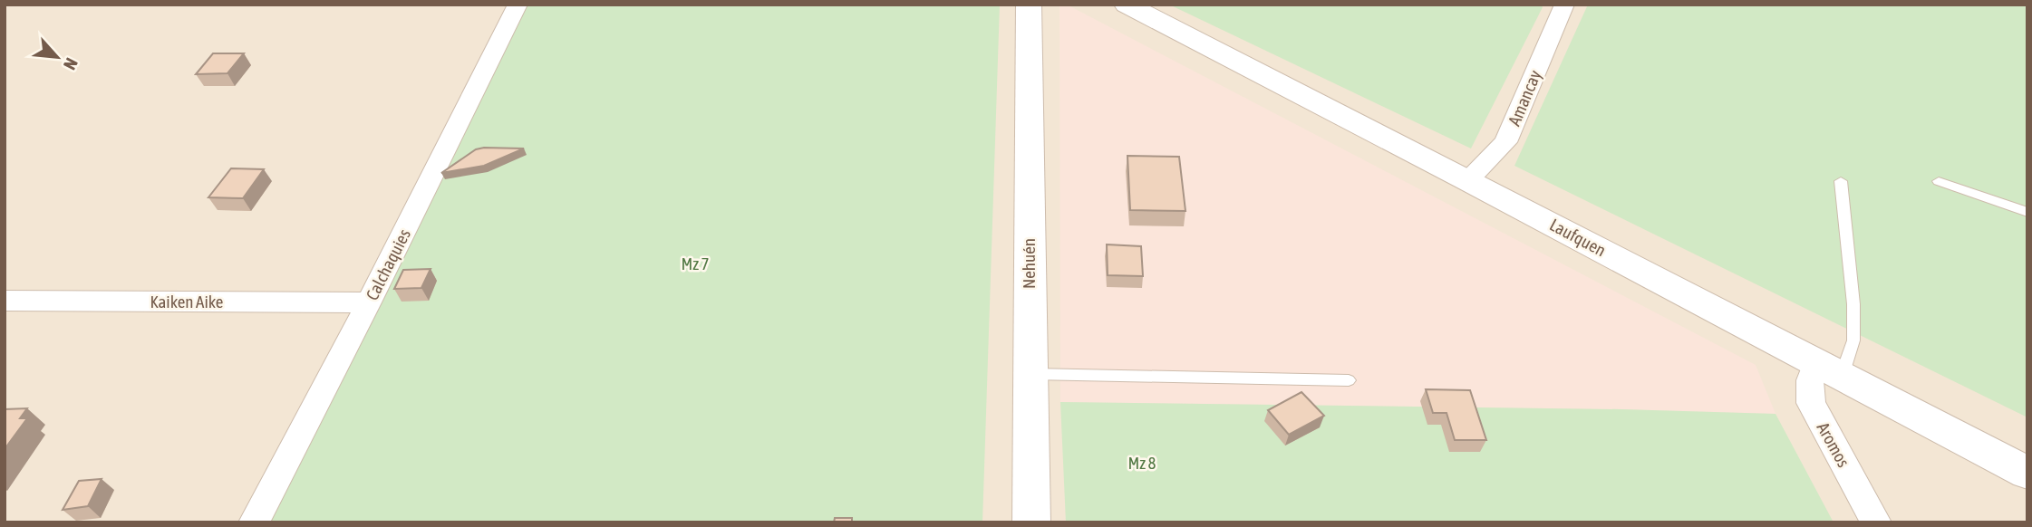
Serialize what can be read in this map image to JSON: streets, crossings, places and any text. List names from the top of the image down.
{
  "streets": {
    "street": [
      "Amancay",
      "Laufquen",
      "Nehuén",
      "Calchaquies",
      "Kaiken Aike",
      "Aromos"
    ]
  },
  "crossings": [
    ["Amancay", "Laufquen"],
    ["Laufquen", "Aromos"],
    ["Calchaquies", "Kaiken Aike"]
  ],
  "parks": ["Mz 7", "Mz 8"],
  "north": "bottom right"
}
